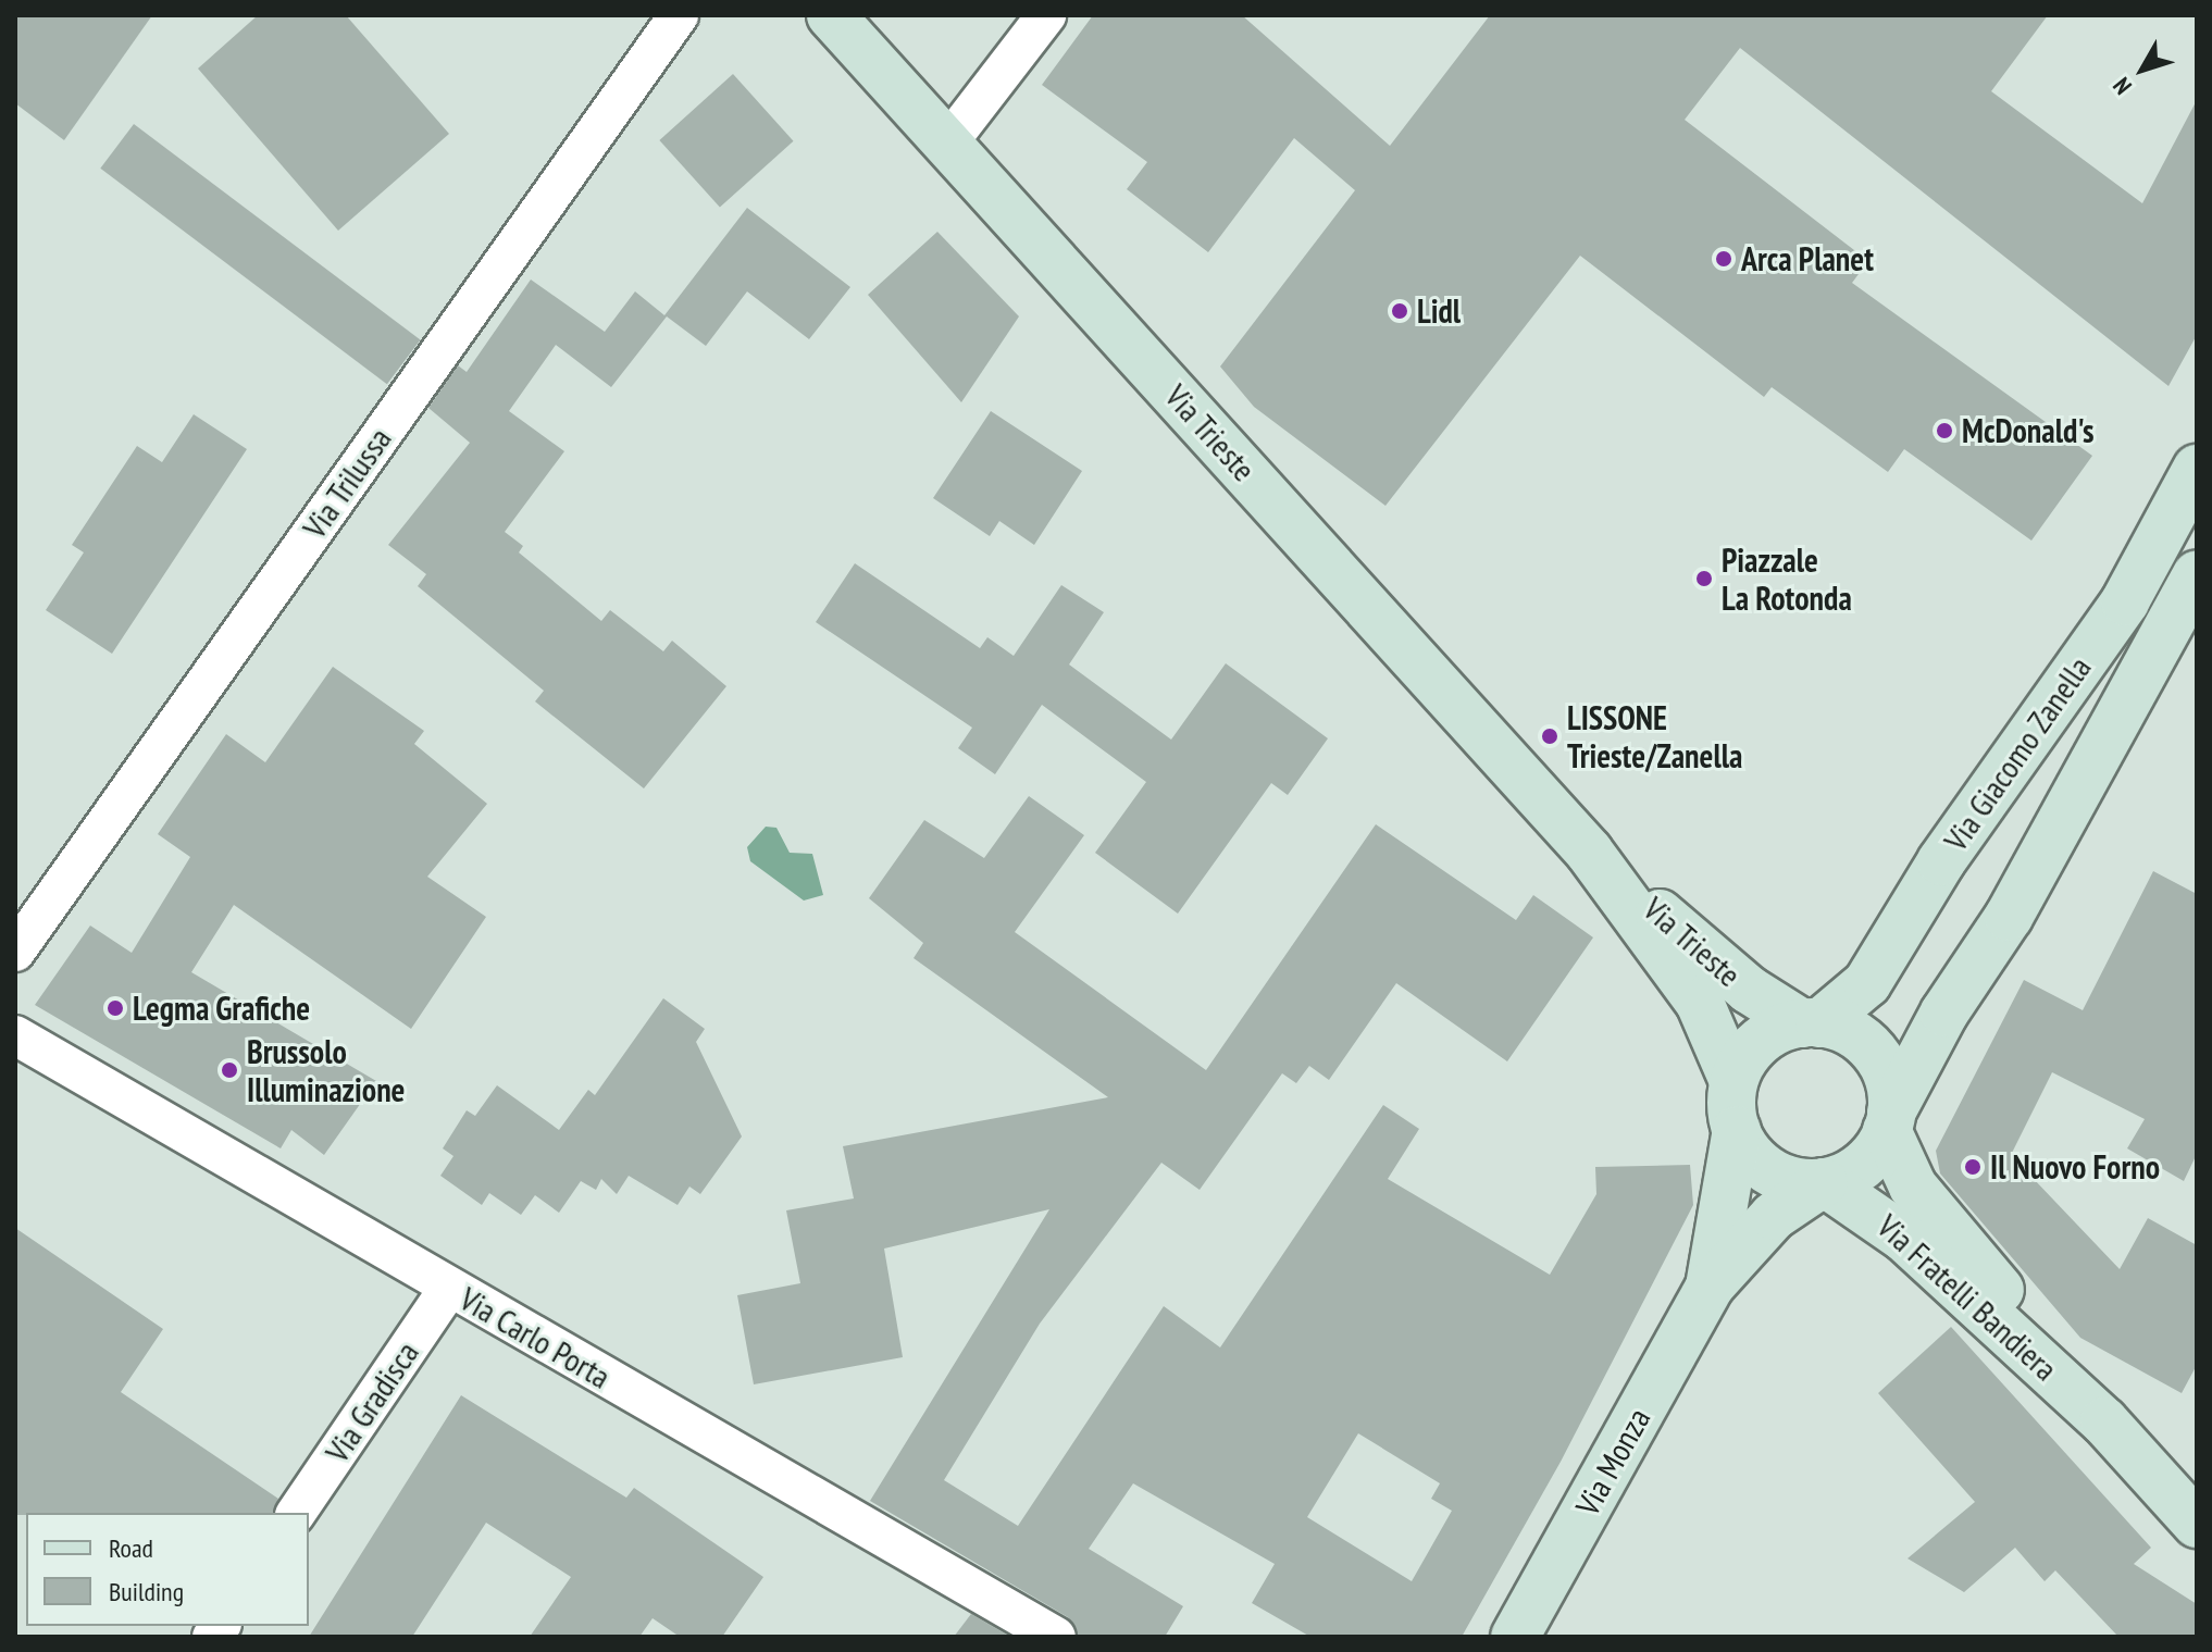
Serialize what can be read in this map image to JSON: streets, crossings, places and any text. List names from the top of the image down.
{
  "streets": {
    "street": [
      "Via Trieste",
      "Via Trilussa",
      "Via Giacomo Zanella",
      "Via Fratelli Bandiera",
      "Via Carlo Porta",
      "Via Gradisca",
      "Via Monza"
    ]
  },
  "crossings": [
    ["Via Trieste", "Via Giacomo Zanella"],
    ["Via Trieste", "Via Fratelli Bandiera"],
    ["Via Trieste", "Via Monza"],
    ["Via Giacomo Zanella", "Via Fratelli Bandiera"],
    ["Via Giacomo Zanella", "Via Monza"],
    ["Via Fratelli Bandiera", "Via Monza"],
    ["Via Carlo Porta", "Via Gradisca"]
  ],
  "places": [
    "Arca Planet",
    "Lidl",
    "McDonald's",
    "Piazzale La Rotonda",
    "LISSONE Trieste/Zanella",
    "Legma Grafiche",
    "Brussolo Illuminazione",
    "Il Nuovo Forno"
  ],
  "legend": ["Road", "Building"],
  "north": "bottom left"
}
